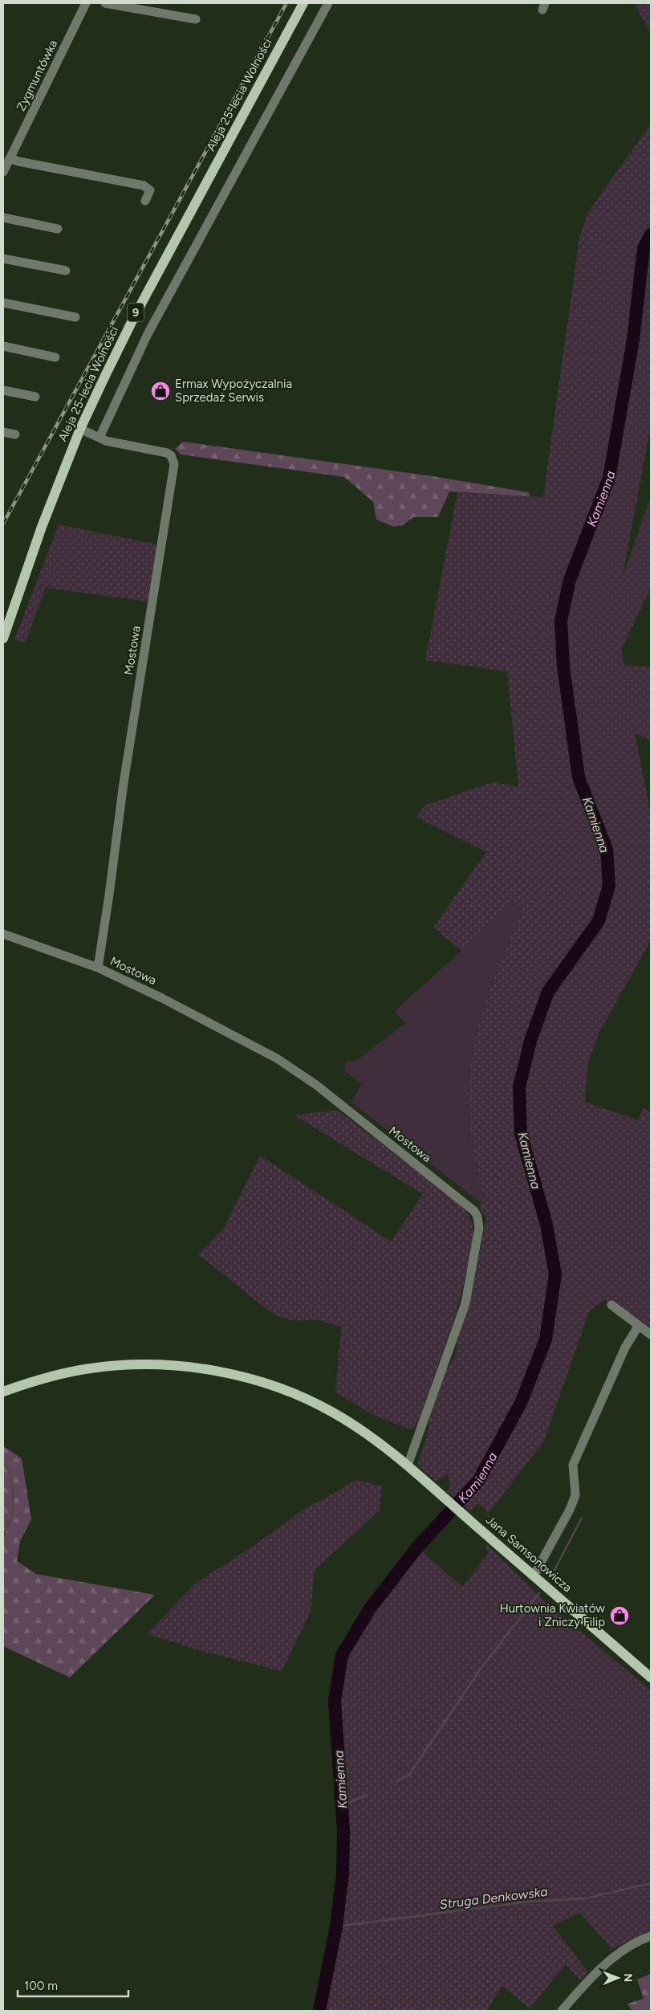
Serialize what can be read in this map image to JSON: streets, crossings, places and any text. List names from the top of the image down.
{
  "streets": {
    "main road": ["Aleja 25-lecia Wolności", "9", "Jana Samsonowicza"],
    "street": ["Zygmuntówka", "Mostowa"]
  },
  "crossings": [
    ["Aleja 25-lecia Wolności", "Mostowa"],
    ["Mostowa", "Jana Samsonowicza"]
  ],
  "water": ["Kamienna", "Struga Denkowska"],
  "places": {
    "shop": ["Ermax Wypożyczalnia Sprzedaż Serwis", "Hurtownia Kwiatów i Zniczy Filip"]
  },
  "scale_bar": "100 m",
  "north": "right"
}
